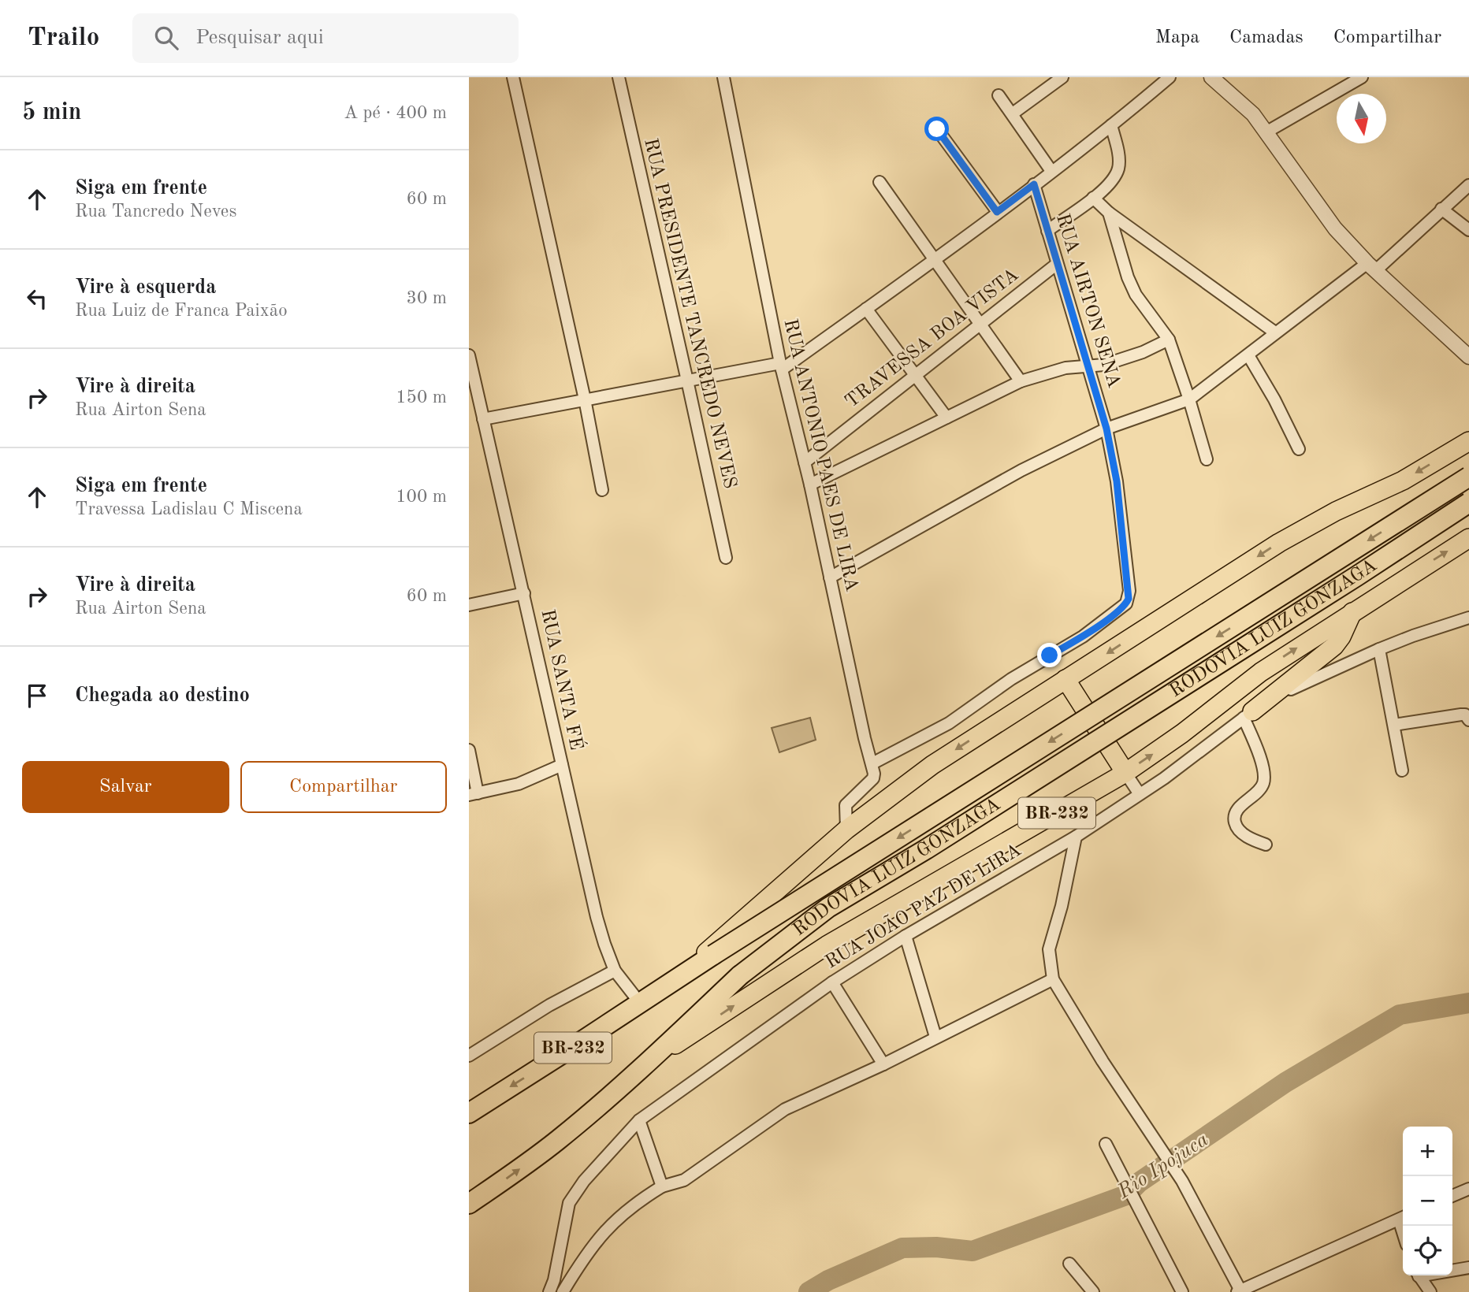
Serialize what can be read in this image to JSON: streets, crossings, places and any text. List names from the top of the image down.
{
  "streets": {
    "highway": ["RODOVIA LUIZ GONZAGA", "BR-232"],
    "street": [
      "RUA AIRTON SENA",
      "RUA PRESIDENTE TANCREDO NEVES",
      "TRAVESSA BOA VISTA",
      "RUA ANTONIO PAES DE LIRA",
      "RUA SANTA FÉ",
      "RUA JOÃO PAZ DE LIRA"
    ]
  },
  "crossings": [
    ["RUA AIRTON SENA", "TRAVESSA BOA VISTA"],
    ["RUA AIRTON SENA", "RUA ANTONIO PAES DE LIRA"],
    ["TRAVESSA BOA VISTA", "RUA ANTONIO PAES DE LIRA"],
    ["RODOVIA LUIZ GONZAGA", "RUA SANTA FÉ"],
    ["RODOVIA LUIZ GONZAGA", "BR-232"]
  ],
  "water": ["Rio Ipojuca"],
  "north": "bottom",
  "page": {
    "header": "Trailo",
    "search": "Pesquisar aqui",
    "nav": ["Mapa", "Camadas", "Compartilhar"],
    "heading": ["5 min", "A pé · 400 m"],
    "list": [
      ["Siga em frente", "Rua Tancredo Neves", "60 m"],
      ["Vire à esquerda", "Rua Luiz de Franca Paixão", "30 m"],
      ["Vire à direita", "Rua Airton Sena", "150 m"],
      ["Siga em frente", "Travessa Ladislau C Miscena", "100 m"],
      ["Vire à direita", "Rua Airton Sena", "60 m"],
      "Chegada ao destino"
    ],
    "buttons": ["Salvar", "Compartilhar"],
    "map_buttons": ["+", "−"]
  }
}
